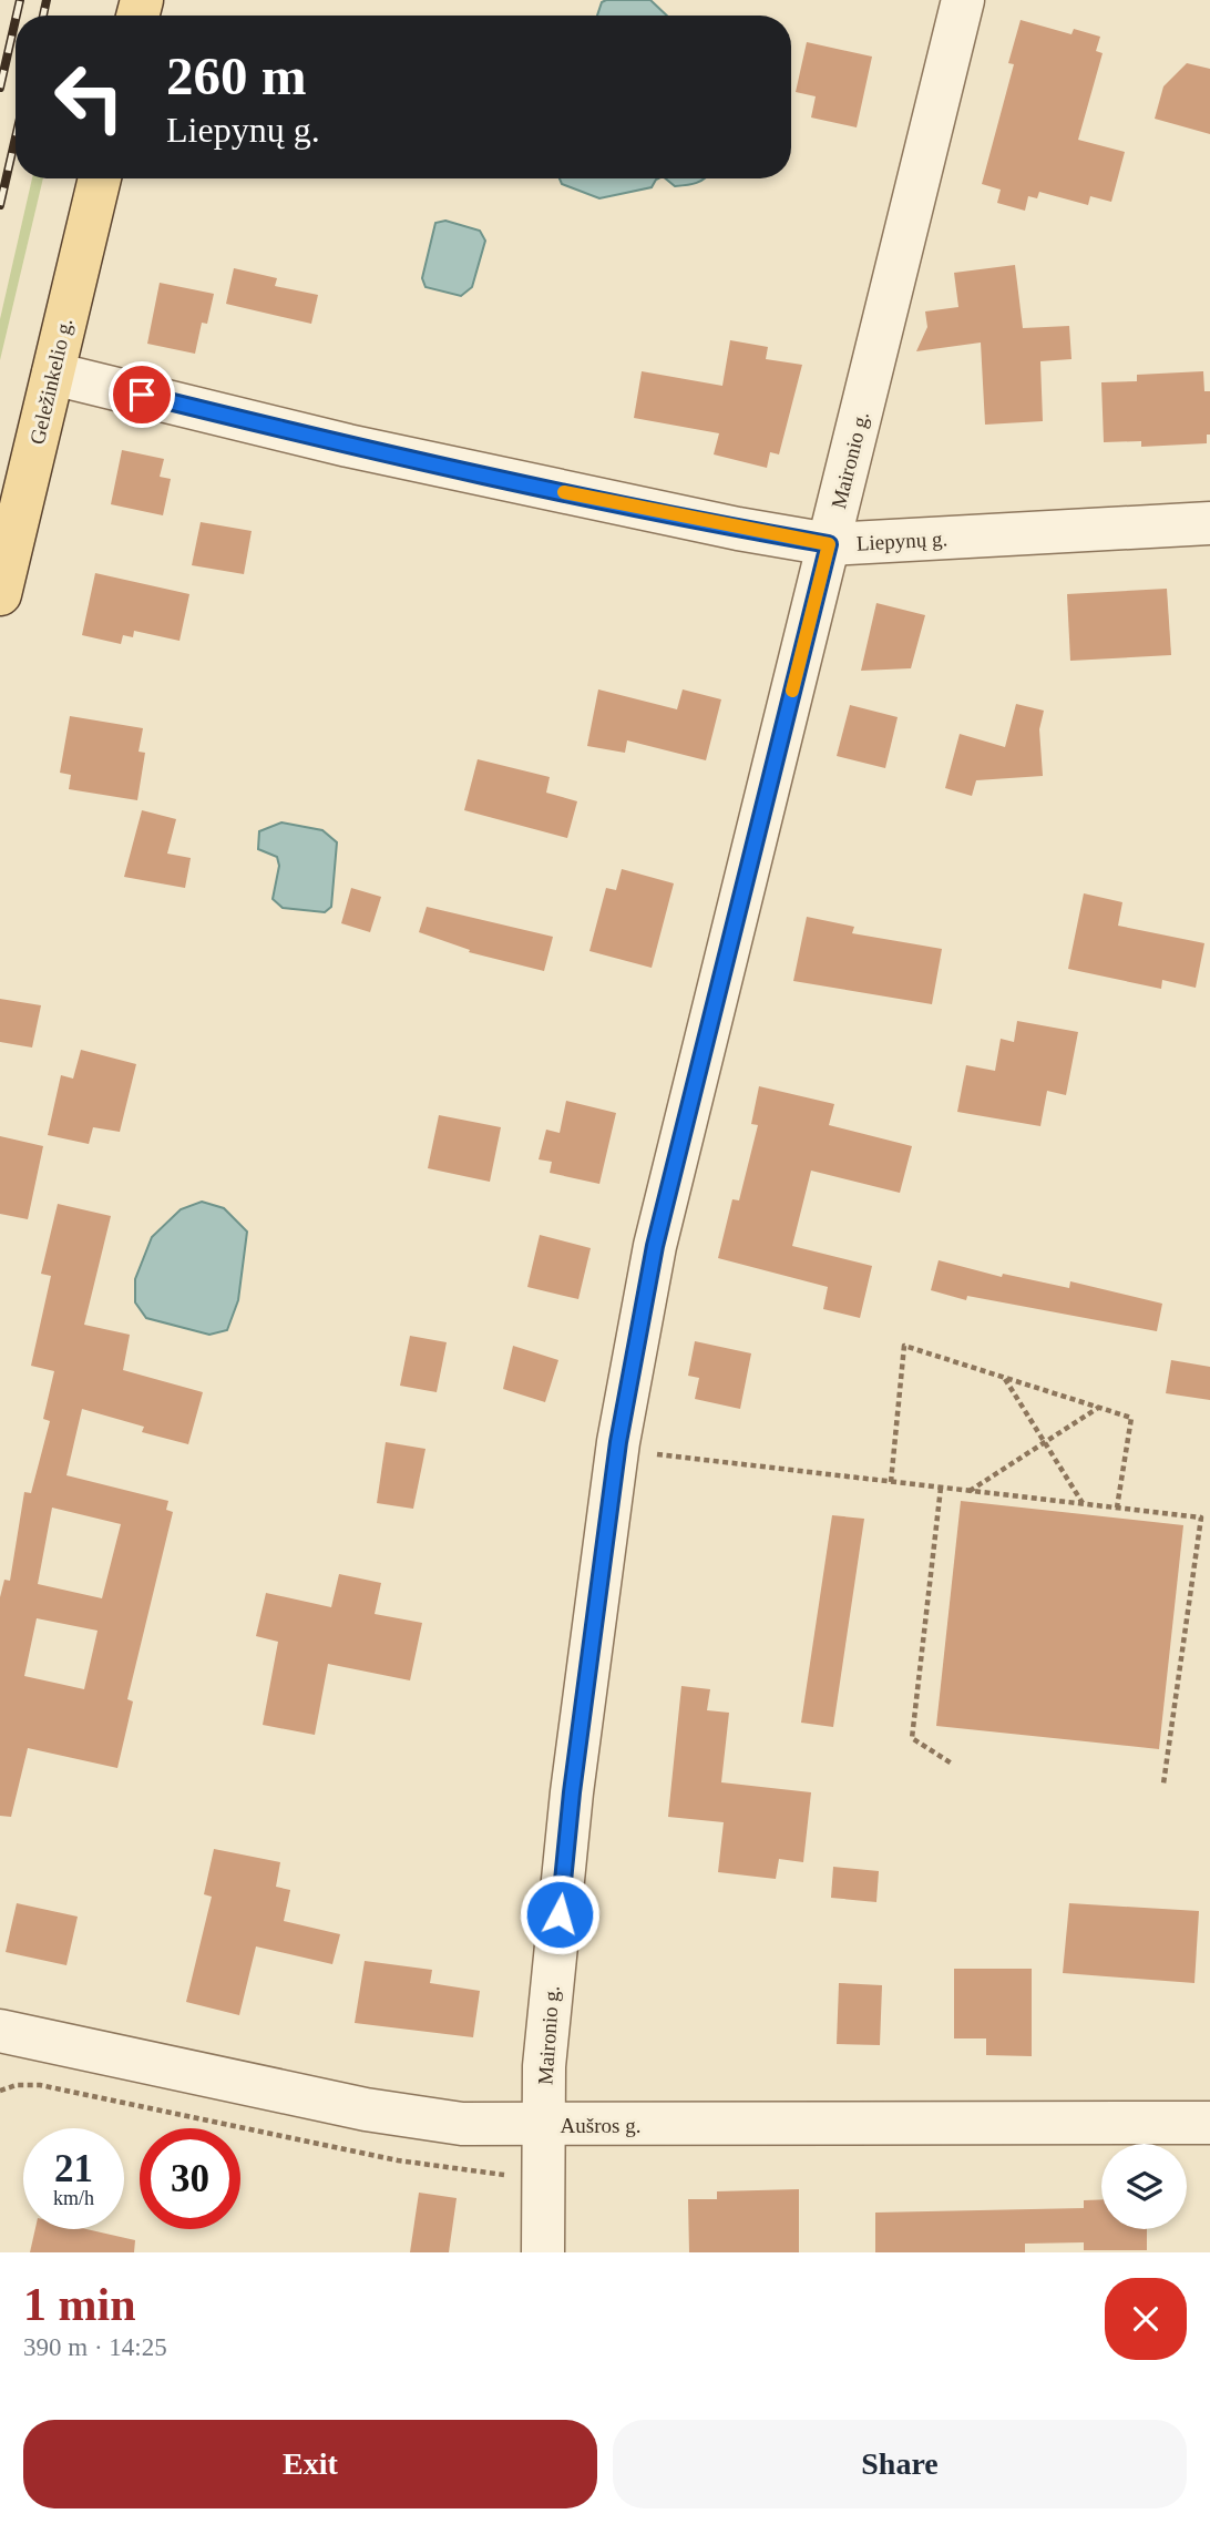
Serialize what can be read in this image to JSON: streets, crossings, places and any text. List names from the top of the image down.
{
  "streets": {
    "main road": ["Geležinkelio g."],
    "street": ["Maironio g.", "Liepynų g.", "Aušros g."]
  },
  "crossings": [
    ["Geležinkelio g.", "Liepynų g."],
    ["Maironio g.", "Liepynų g."],
    ["Maironio g.", "Aušros g."]
  ],
  "page": {
    "turn": ["260 m", "Liepynų g."],
    "speed": "21 km/h",
    "limit": "30",
    "heading": ["1 min", "390 m · 14:25"],
    "buttons": ["Exit", "Share"]
  }
}
